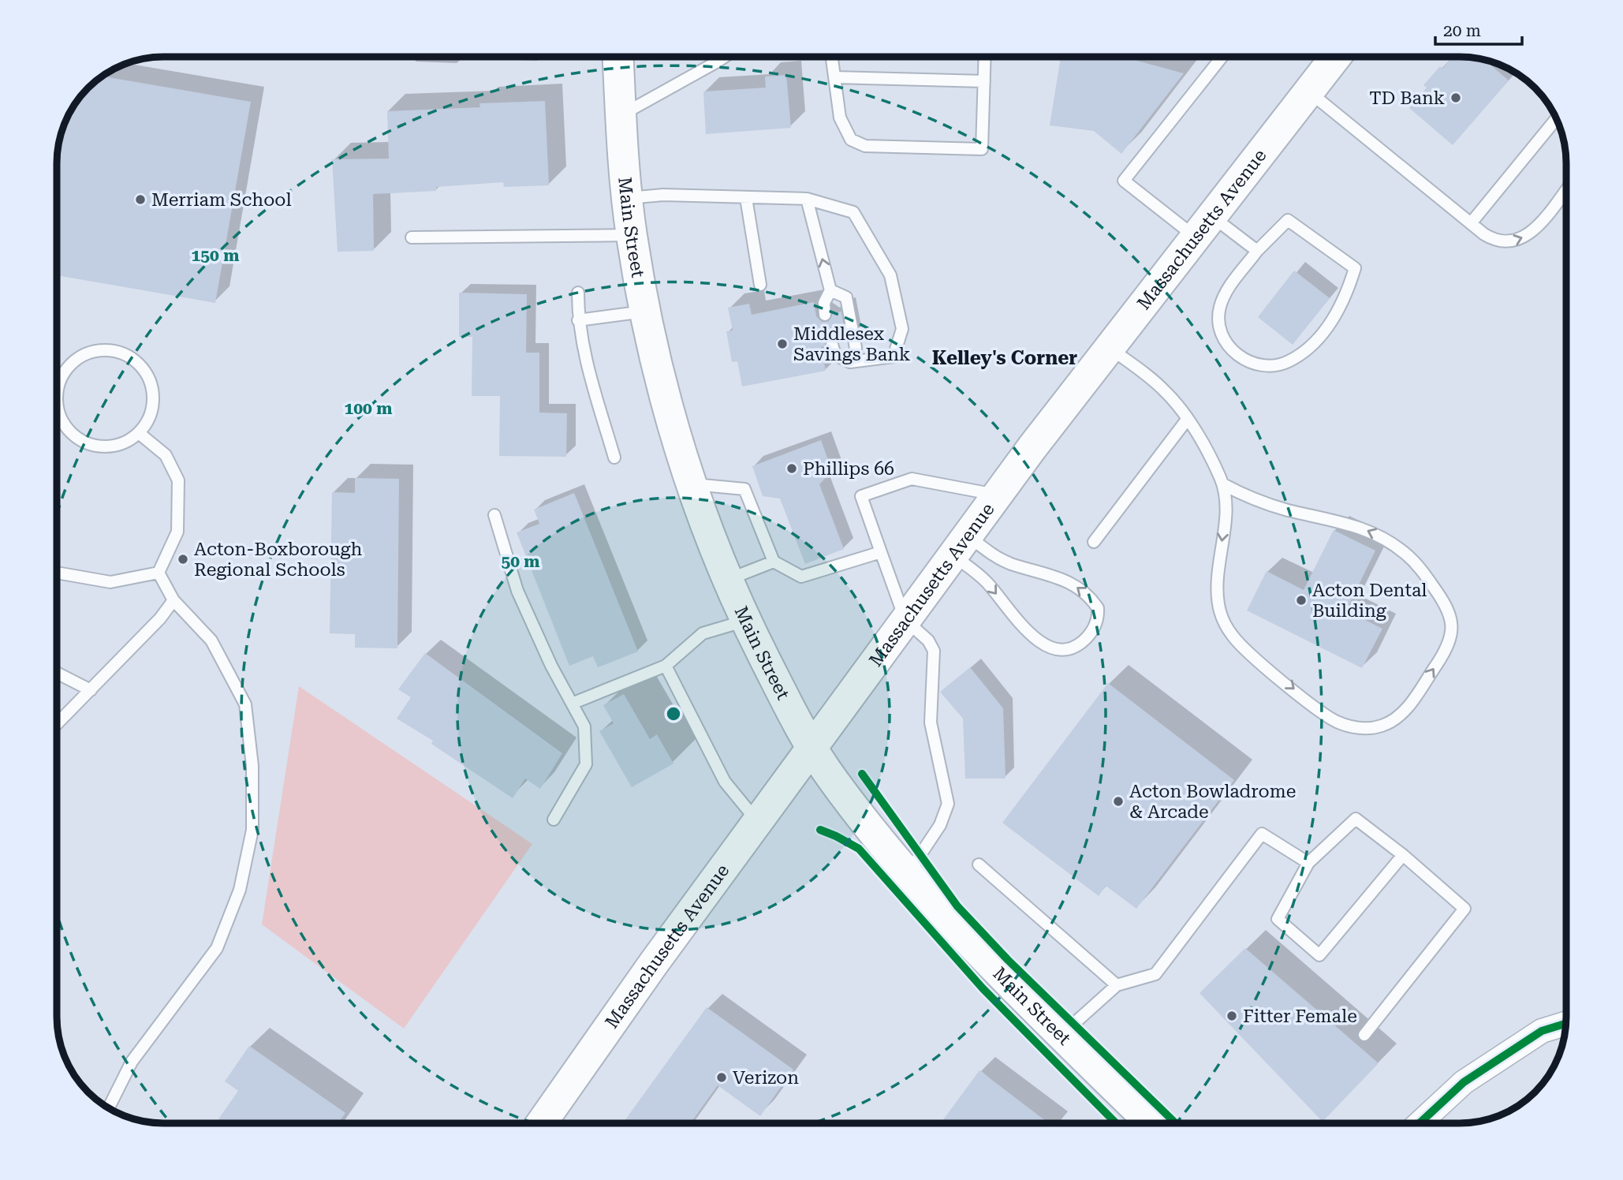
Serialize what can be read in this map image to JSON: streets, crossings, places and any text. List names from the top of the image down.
{
  "streets": {
    "main road": ["Main Street", "Massachusetts Avenue"]
  },
  "crossings": [
    ["Main Street", "Massachusetts Avenue"]
  ],
  "districts": ["Kelley's Corner"],
  "places": [
    "TD Bank",
    "Merriam School",
    "Middlesex Savings Bank",
    "Phillips 66",
    "Acton-Boxborough Regional Schools",
    "Acton Dental Building",
    "Acton Bowladrome & Arcade",
    "Fitter Female",
    "Verizon"
  ],
  "scale_bar": "20 m",
  "rings": ["150 m", "100 m", "50 m"]
}
